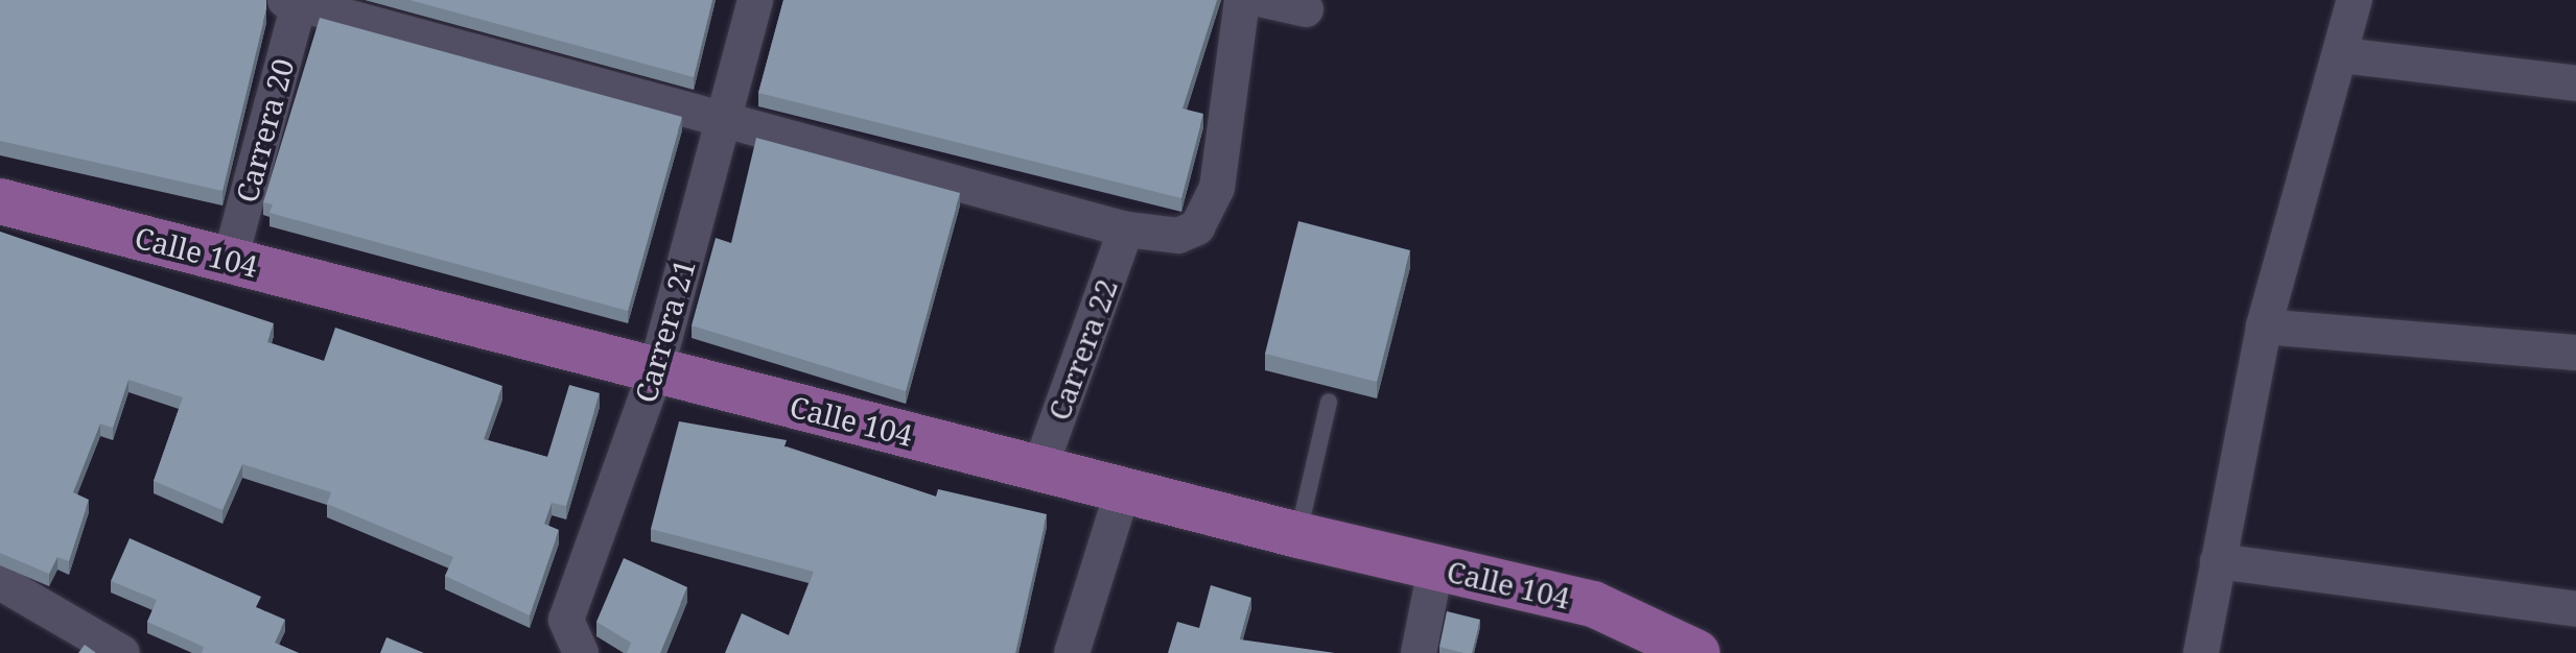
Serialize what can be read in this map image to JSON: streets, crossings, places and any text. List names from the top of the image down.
{
  "streets": {
    "main road": ["Calle 104"],
    "street": ["Carrera 20", "Carrera 21", "Carrera 22"]
  },
  "crossings": [
    ["Carrera 20", "Calle 104"],
    ["Calle 104", "Carrera 21"],
    ["Calle 104", "Carrera 22"]
  ]
}
